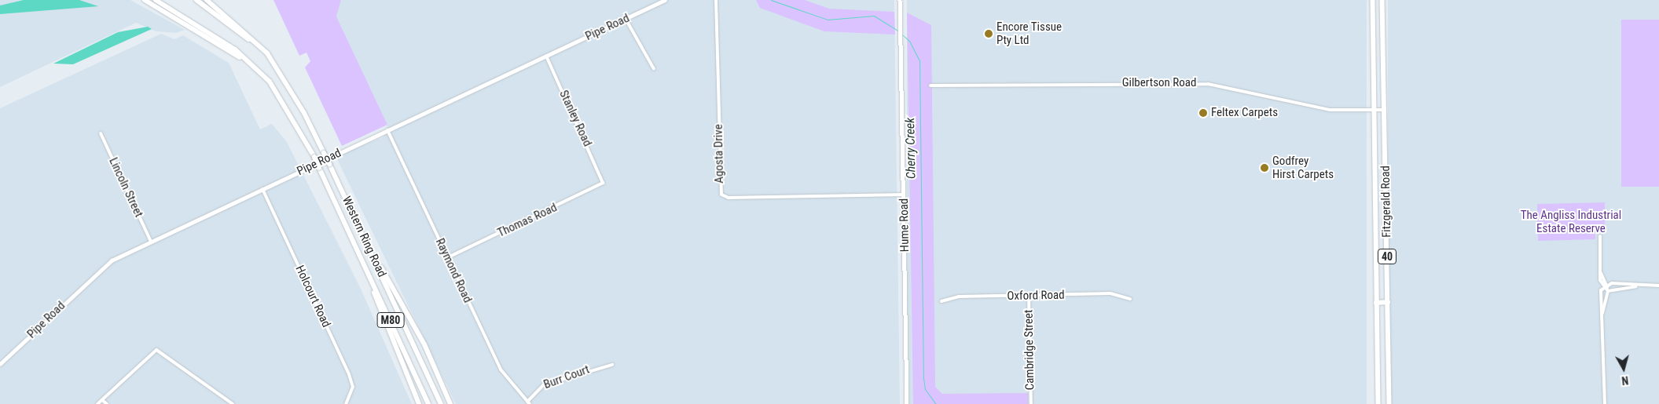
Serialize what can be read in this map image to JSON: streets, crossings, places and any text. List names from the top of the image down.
{
  "streets": {
    "highway": ["Western Ring Road", "M80"],
    "main road": ["Fitzgerald Road", "40"],
    "street": [
      "Pipe Road",
      "Gilbertson Road",
      "Stanley Road",
      "Agosta Drive",
      "Lincoln Street",
      "Thomas Road",
      "Hume Road",
      "Raymond Road",
      "Oxford Road",
      "Holcourt Road",
      "Cambridge Street",
      "Burr Court"
    ]
  },
  "crossings": [
    ["Pipe Road", "Stanley Road"],
    ["Pipe Road", "Lincoln Street"],
    ["Pipe Road", "Raymond Road"],
    ["Pipe Road", "Holcourt Road"],
    ["Gilbertson Road", "Fitzgerald Road"],
    ["Stanley Road", "Thomas Road"],
    ["Agosta Drive", "Hume Road"],
    ["Thomas Road", "Raymond Road"],
    ["Raymond Road", "Burr Court"],
    ["Oxford Road", "Cambridge Street"]
  ],
  "water": ["Cherry Creek"],
  "parks": ["The Angliss Industrial Estate Reserve"],
  "places": ["Encore Tissue Pty Ltd", "Feltex Carpets", "Godfrey Hirst Carpets"],
  "north": "bottom"
}
